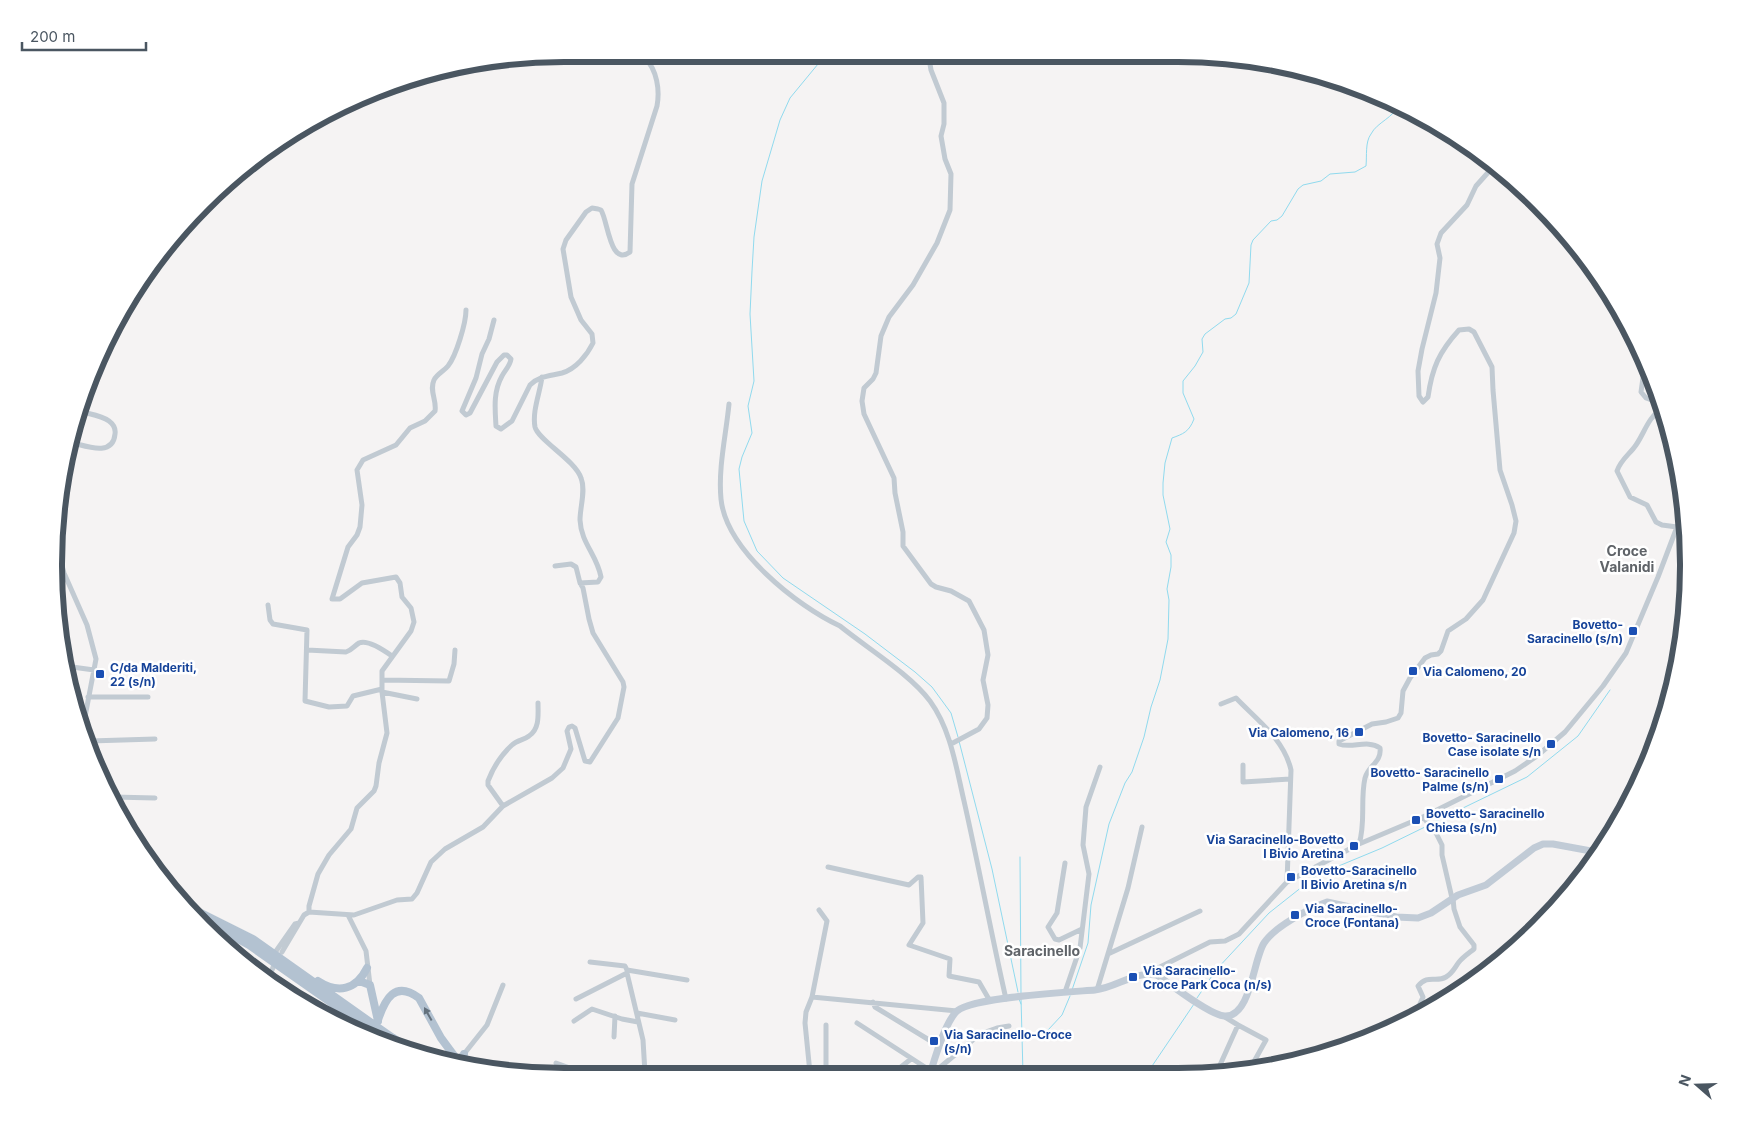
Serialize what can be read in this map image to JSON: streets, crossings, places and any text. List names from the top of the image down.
{
  "districts": ["Croce Valanidi", "Saracinello"],
  "places": {
    "transit": [
      "Bovetto- Saracinello (s/n)",
      "Via Calomeno, 20",
      "C/da Malderiti, 22 (s/n)",
      "Via Calomeno, 16",
      "Bovetto- Saracinello Case isolate s/n",
      "Bovetto- Saracinello Palme (s/n)",
      "Bovetto- Saracinello Chiesa (s/n)",
      "Via Saracinello-Bovetto I Bivio Aretina",
      "Bovetto-Saracinello II Bivio Aretina s/n",
      "Via Saracinello- Croce (Fontana)",
      "Via Saracinello- Croce Park Coca (n/s)",
      "Via Saracinello-Croce (s/n)"
    ]
  },
  "scale_bar": "200 m",
  "north": "left"
}
